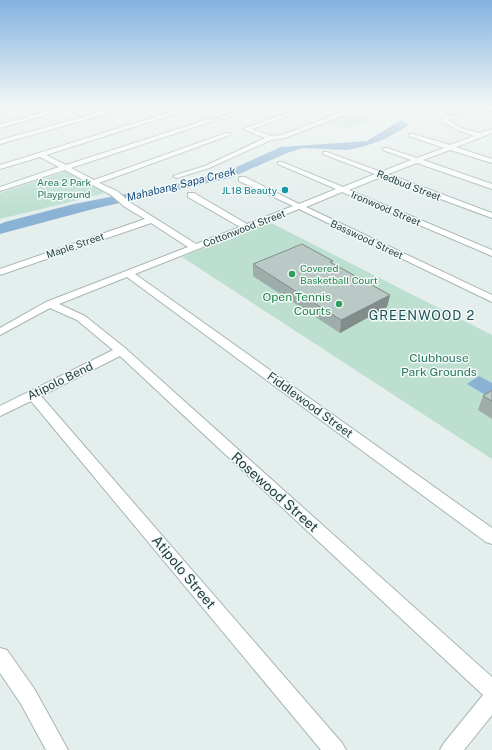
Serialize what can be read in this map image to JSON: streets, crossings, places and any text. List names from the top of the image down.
{
  "streets": {
    "street": [
      "Redbud Street",
      "Ironwood Street",
      "Cottonwood Street",
      "Basswood Street",
      "Maple Street",
      "Atipolo Bend",
      "Fiddlewood Street",
      "Rosewood Street",
      "Atipolo Street"
    ]
  },
  "crossings": [
    ["Redbud Street", "Cottonwood Street"],
    ["Ironwood Street", "Cottonwood Street"],
    ["Cottonwood Street", "Basswood Street"],
    ["Cottonwood Street", "Fiddlewood Street"],
    ["Cottonwood Street", "Rosewood Street"],
    ["Atipolo Bend", "Rosewood Street"],
    ["Atipolo Bend", "Atipolo Street"]
  ],
  "districts": ["GREENWOOD 2"],
  "water": ["Mahabang Sapa Creek"],
  "parks": ["Area 2 Park Playground", "Clubhouse Park Grounds"],
  "places": ["JL18 Beauty", "Covered Basketball Court", "Open Tennis Courts"]
}
